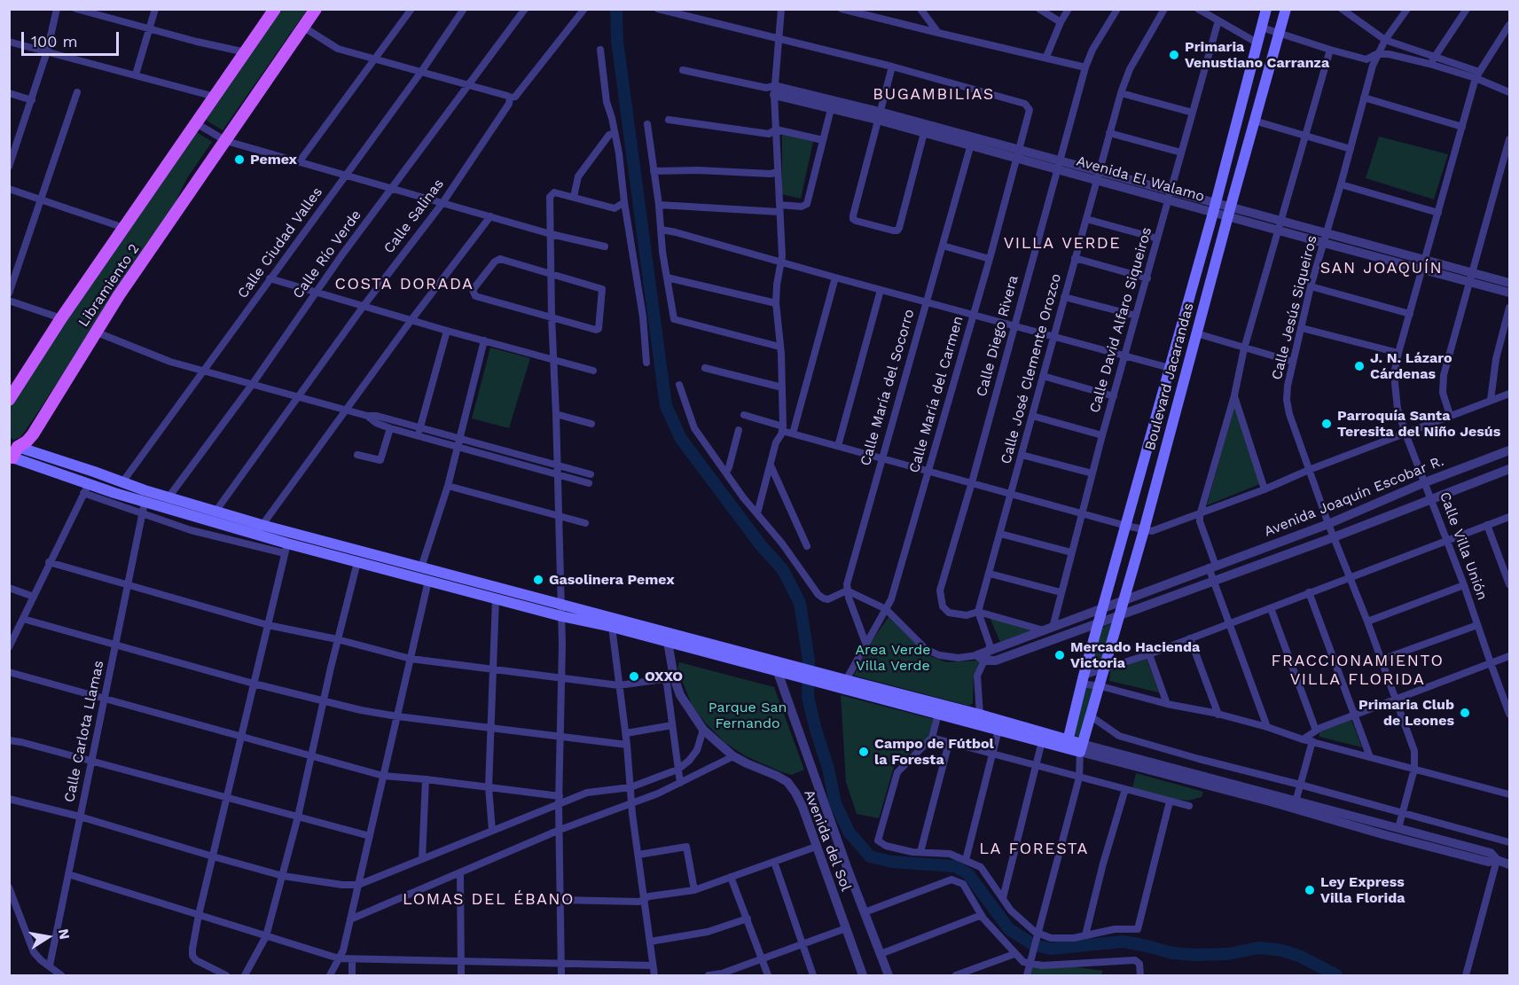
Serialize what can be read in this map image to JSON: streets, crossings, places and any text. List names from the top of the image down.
{
  "streets": {
    "main road": ["Libramiento 2", "Boulevard Jacarandas"],
    "street": [
      "Avenida El Walamo",
      "Calle Salinas",
      "Calle Ciudad Valles",
      "Calle Río Verde",
      "Calle Jesús Siqueiros",
      "Calle David Alfaro Siqueiros",
      "Calle Diego Rivera",
      "Calle José Clemente Orozco",
      "Calle María del Socorro",
      "Calle María del Carmen",
      "Avenida Joaquín Escobar R.",
      "Calle Villa Unión",
      "Calle Carlota Llamas",
      "Avenida del Sol"
    ]
  },
  "crossings": [
    ["Avenida El Walamo", "Calle Jesús Siqueiros"],
    ["Avenida El Walamo", "Calle David Alfaro Siqueiros"],
    ["Avenida El Walamo", "Calle Diego Rivera"],
    ["Avenida El Walamo", "Calle José Clemente Orozco"],
    ["Avenida El Walamo", "Boulevard Jacarandas"],
    ["Avenida El Walamo", "Calle María del Socorro"],
    ["Avenida El Walamo", "Calle María del Carmen"],
    ["Avenida El Walamo", "Calle Villa Unión"],
    ["Calle Jesús Siqueiros", "Avenida Joaquín Escobar R."],
    ["Calle David Alfaro Siqueiros", "Avenida Joaquín Escobar R."],
    ["Calle Diego Rivera", "Calle José Clemente Orozco"],
    ["Boulevard Jacarandas", "Avenida Joaquín Escobar R."],
    ["Avenida Joaquín Escobar R.", "Calle Villa Unión"]
  ],
  "districts": [
    "BUGAMBILIAS",
    "VILLA VERDE",
    "SAN JOAQUÍN",
    "COSTA DORADA",
    "FRACCIONAMIENTO VILLA FLORIDA",
    "LA FORESTA",
    "LOMAS DEL ÉBANO"
  ],
  "parks": ["Area Verde Villa Verde", "Parque San Fernando"],
  "places": [
    "Primaria Venustiano Carranza",
    "Pemex",
    "J. N. Lázaro Cárdenas",
    "Parroquía Santa Teresita del Niño Jesús",
    "Gasolinera Pemex",
    "Mercado Hacienda Victoria",
    "OXXO",
    "Primaria Club de Leones",
    "Campo de Fútbol la Foresta",
    "Ley Express Villa Florida"
  ],
  "scale_bar": "100 m",
  "north": "right"
}
